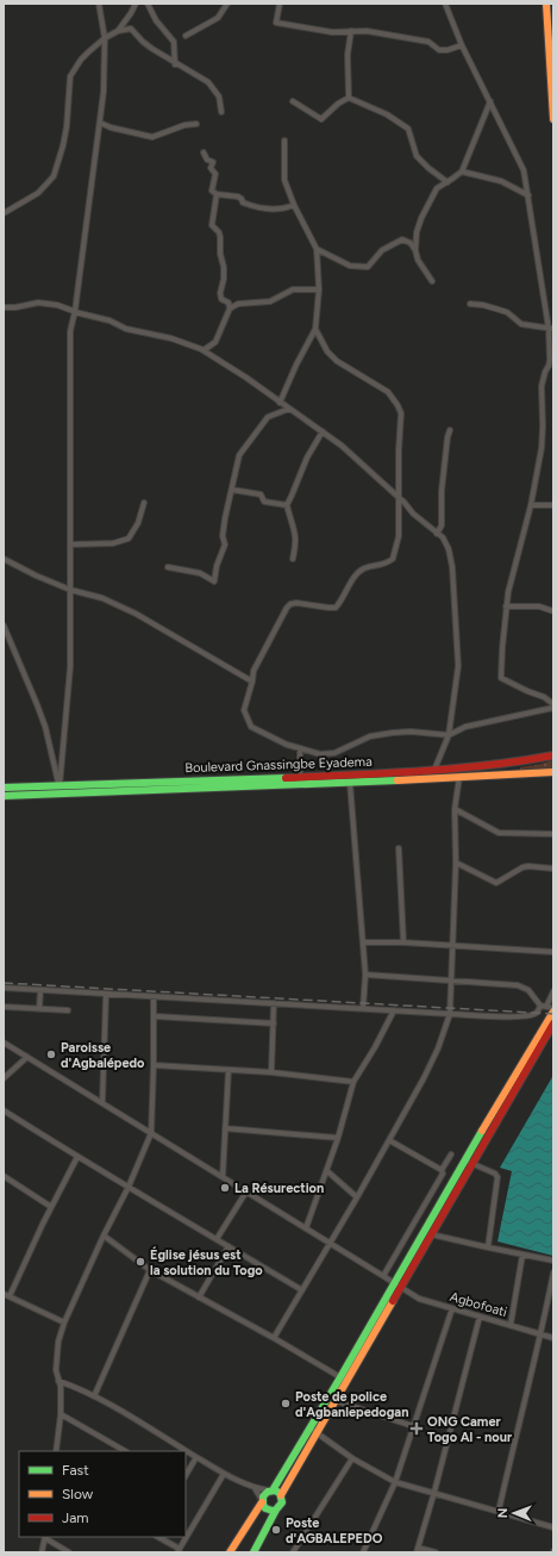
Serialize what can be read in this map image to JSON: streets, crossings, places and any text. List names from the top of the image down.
{
  "streets": {
    "main road": ["Boulevard Gnassingbe Eyadema"],
    "street": ["Agbofoati"]
  },
  "places": {
    "other": [
      "Paroisse d'Agbalépedo",
      "La Résurection",
      "Église jésus est la solution du Togo",
      "Poste de police d'Agbanlepedogan",
      "Poste d'AGBALEPEDO"
    ],
    "health": ["ONG Camer Togo Al - nour"]
  },
  "legend": ["Fast", "Slow", "Jam"],
  "north": "left"
}
